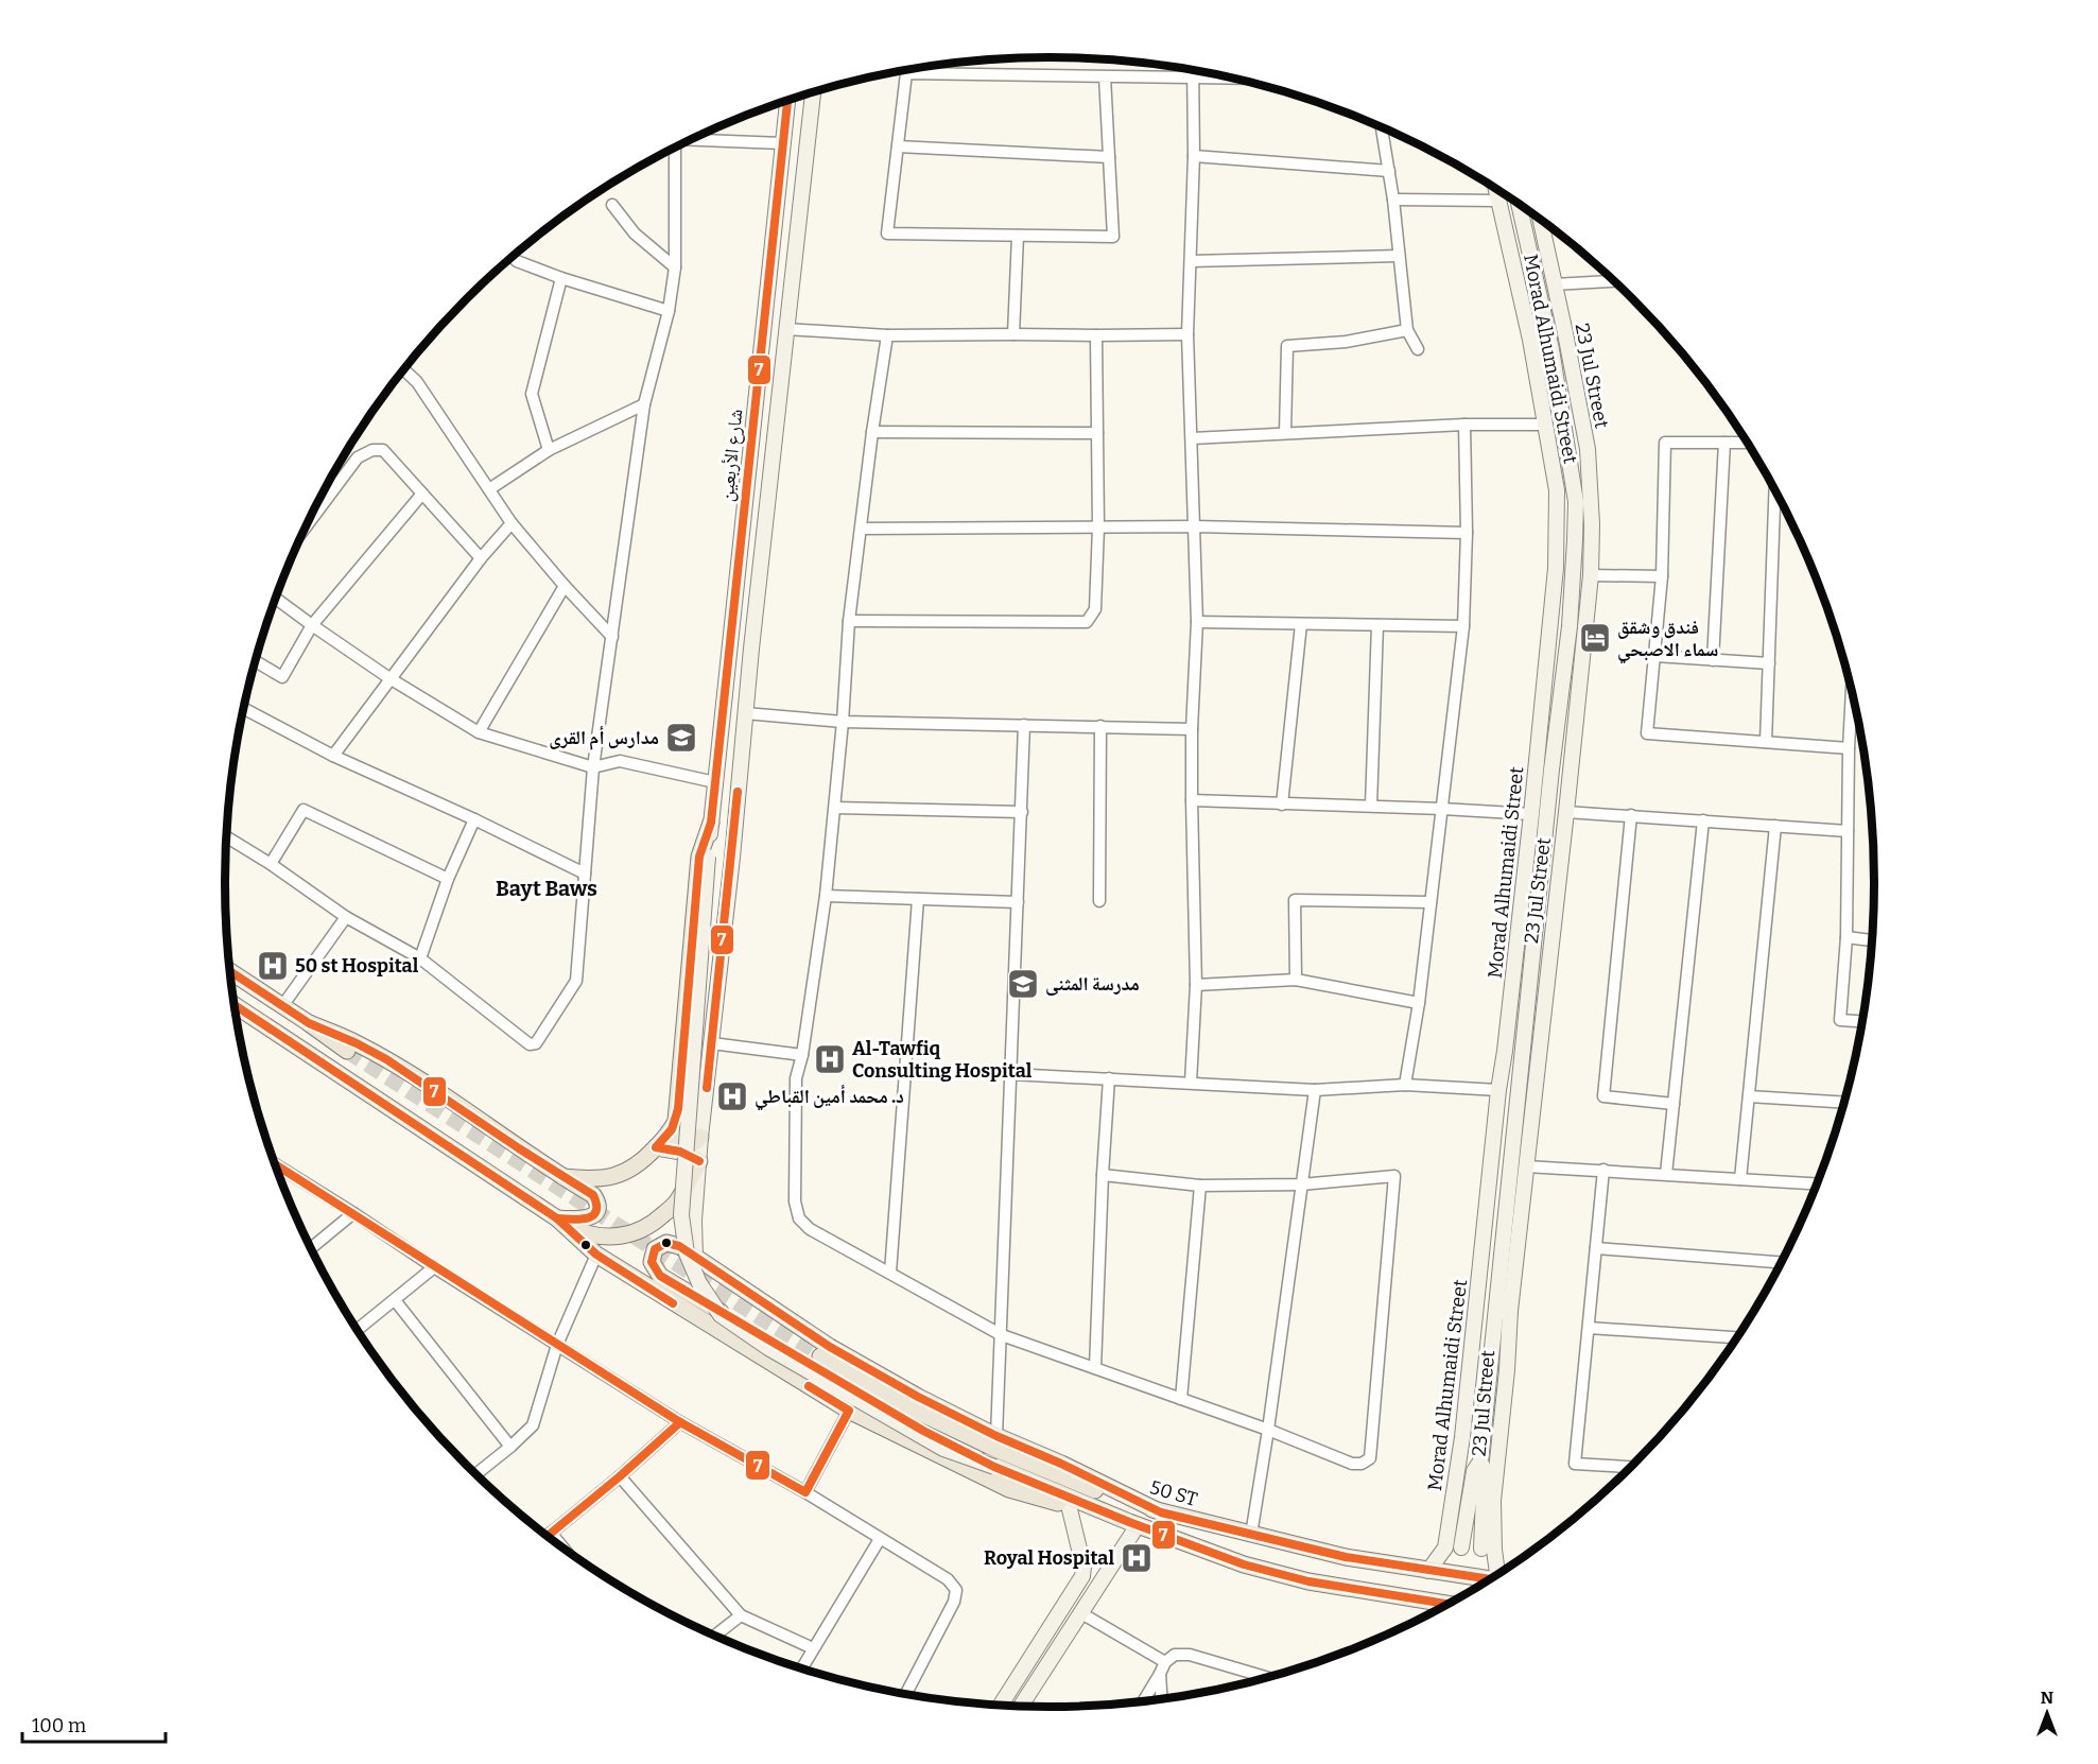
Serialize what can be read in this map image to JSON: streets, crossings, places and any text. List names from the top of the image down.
{
  "streets": {
    "main road": ["50 ST"],
    "street": ["Morad Alhumaidi Street", "23 Jul Street", "شارع الأربعين"]
  },
  "crossings": [
    ["Morad Alhumaidi Street", "50 ST"]
  ],
  "districts": ["Bayt Baws"],
  "places": {
    "hotel": ["فندق وشقق سماء الاصبحي"],
    "school or university": ["مدارس أم القرى", "مدرسة المثنى"],
    "hospital": [
      "50 st Hospital",
      "Al-Tawfiq Consulting Hospital",
      "د. محمد أمين القباطي",
      "Royal Hospital"
    ]
  },
  "lines": ["transit line 7"],
  "scale_bar": "100 m",
  "north": "top"
}
